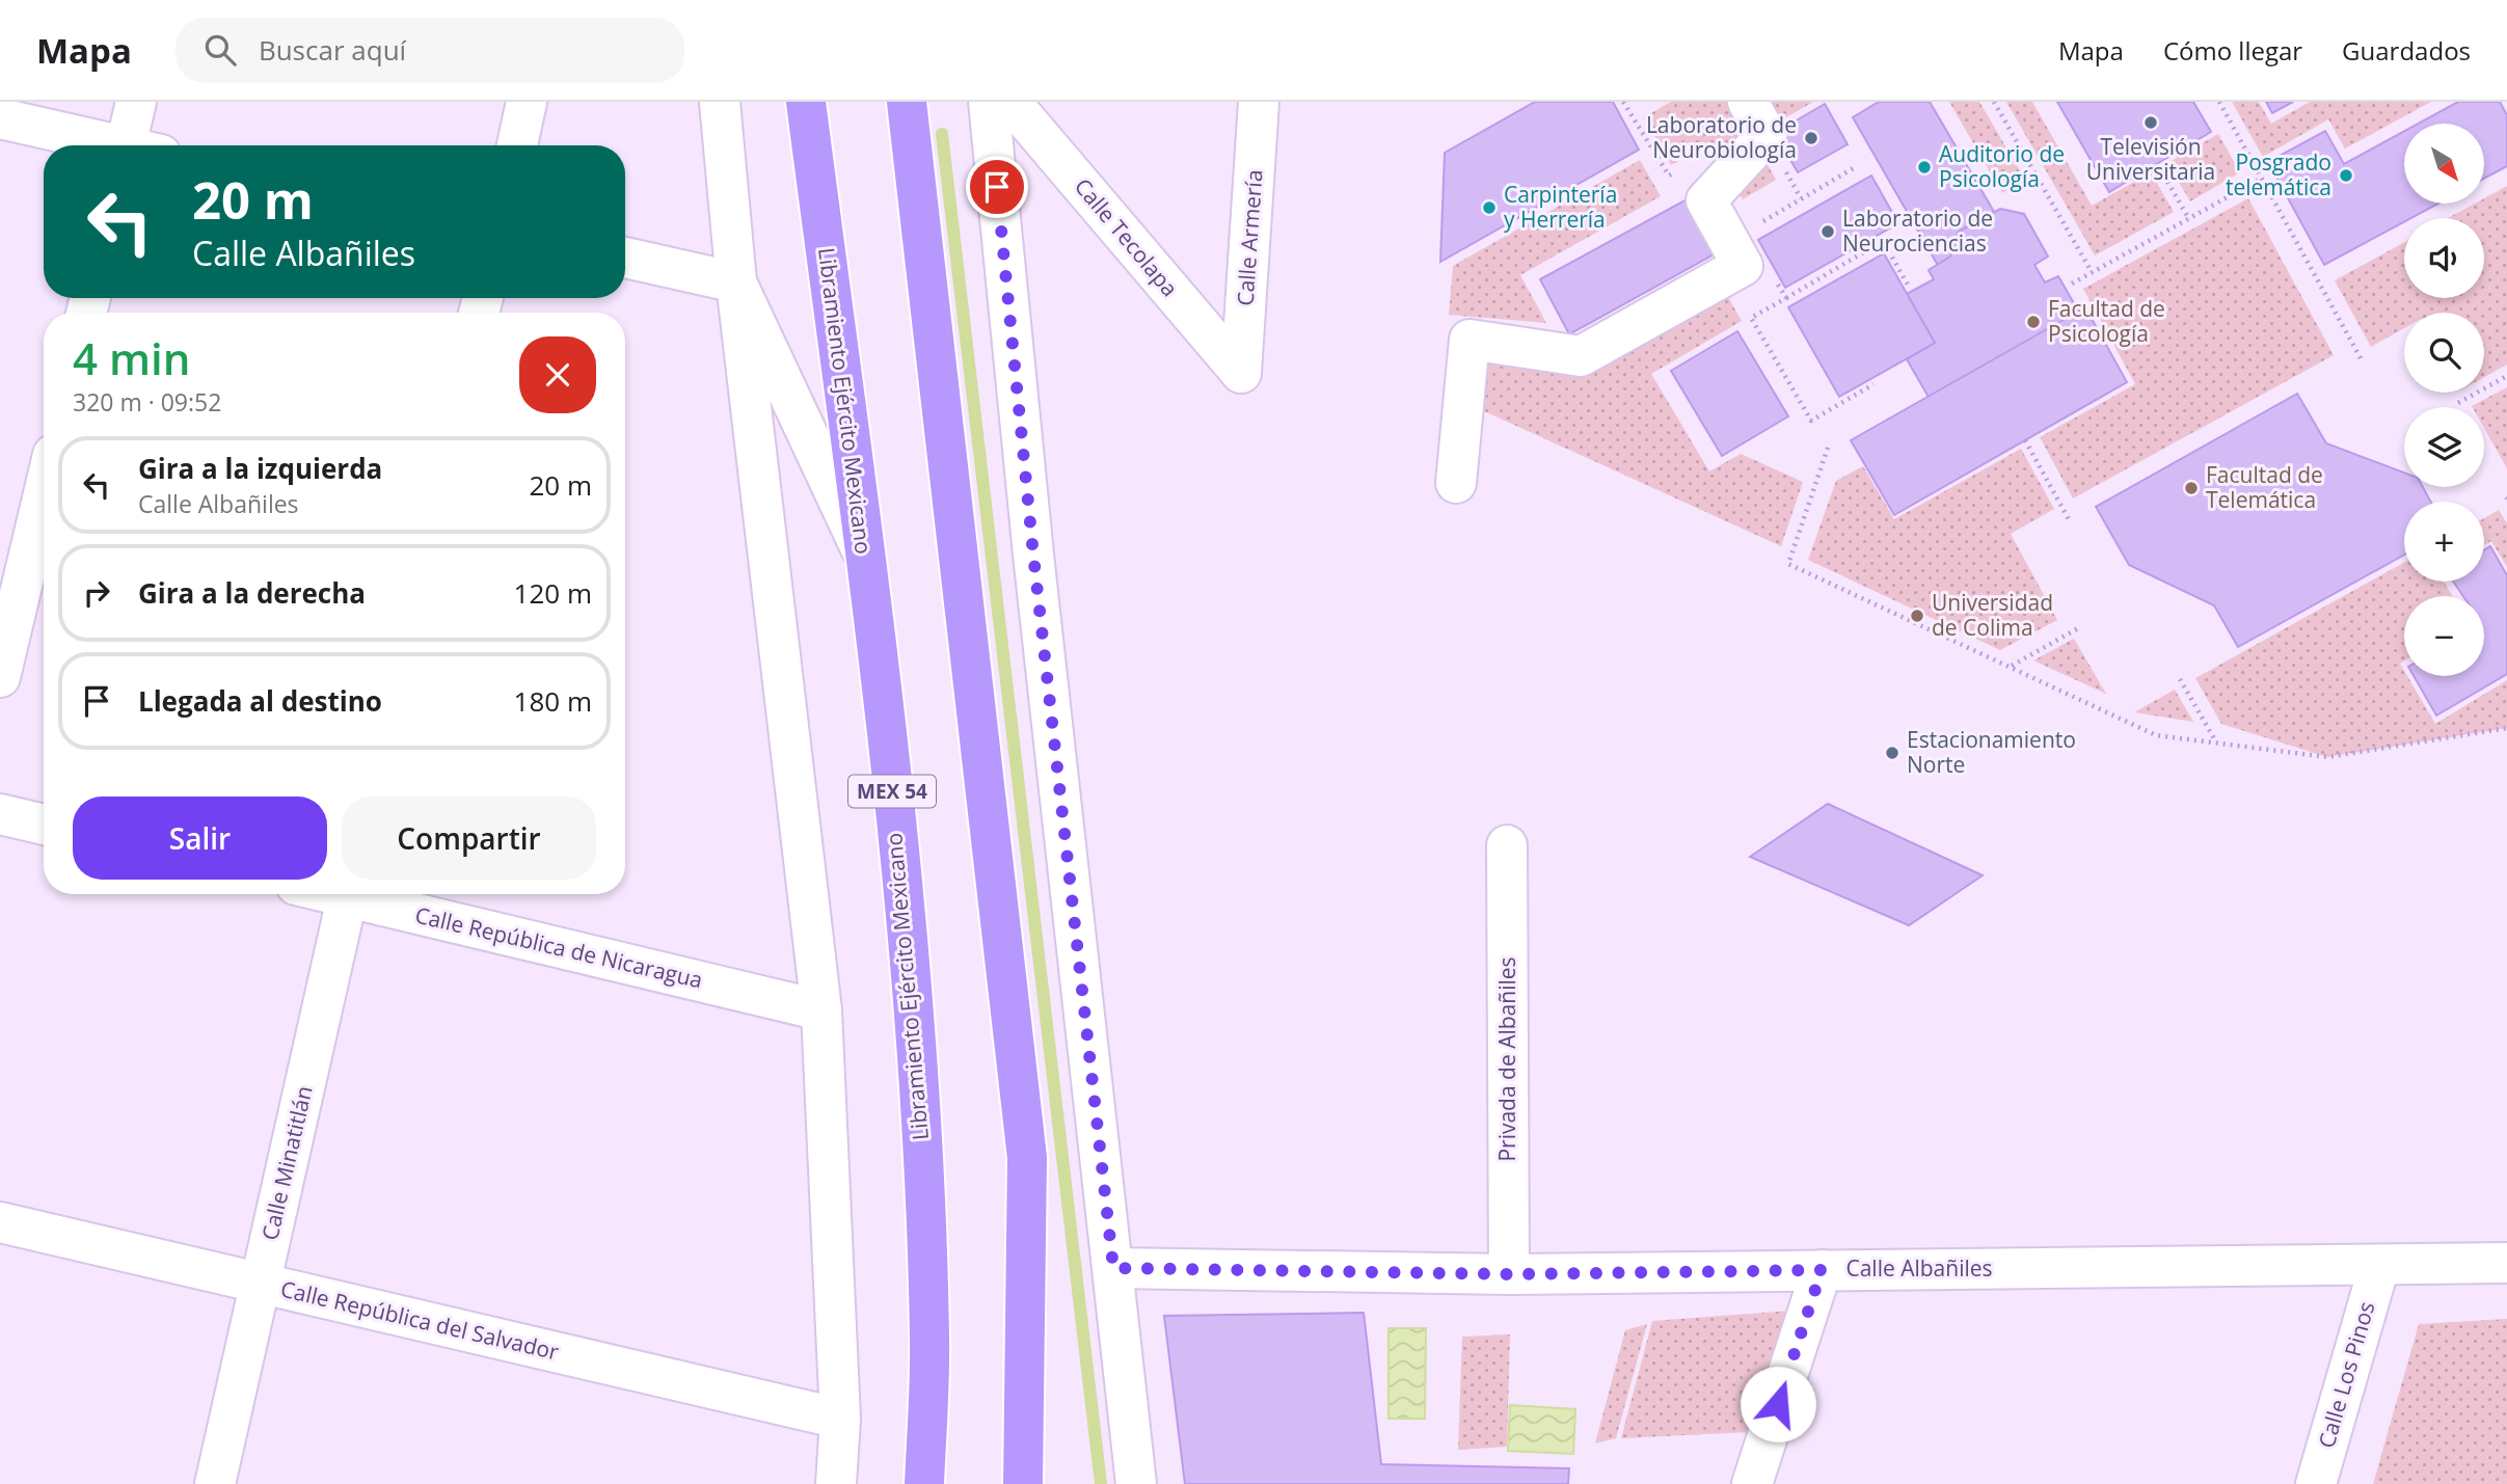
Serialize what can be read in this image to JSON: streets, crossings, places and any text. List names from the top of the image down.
{
  "streets": {
    "highway": ["Libramiento Ejército Mexicano", "MEX 54"],
    "street": [
      "Calle Tecolapa",
      "Calle Armería",
      "Calle República de Nicaragua",
      "Privada de Albañiles",
      "Calle Minatitlán",
      "Calle Albañiles",
      "Calle República del Salvador",
      "Calle Los Pinos"
    ]
  },
  "crossings": [
    ["Calle Tecolapa", "Calle Armería"],
    ["Privada de Albañiles", "Calle Albañiles"],
    ["Calle Minatitlán", "Calle República del Salvador"],
    ["Calle Albañiles", "Calle Los Pinos"]
  ],
  "places": [
    "Televisión Universitaria",
    "Laboratorio de Neurobiología",
    "Auditorio de Psicología",
    "Posgrado telemática",
    "Carpintería y Herrería",
    "Laboratorio de Neurociencias",
    "Facultad de Psicología",
    "Facultad de Telemática",
    "Universidad de Colima",
    "Estacionamiento Norte"
  ],
  "north": "bottom right",
  "page": {
    "header": "Mapa",
    "search": "Buscar aquí",
    "nav": ["Mapa", "Cómo llegar", "Guardados"],
    "map_buttons": ["+", "−"],
    "turn": ["20 m", "Calle Albañiles"],
    "heading": ["4 min", "320 m · 09:52"],
    "list": [
      {
        "name": "Gira a la izquierda",
        "note": "Calle Albañiles",
        "value": "20 m"
      },
      {
        "name": "Gira a la derecha",
        "value": "120 m"
      },
      {
        "name": "Llegada al destino",
        "value": "180 m"
      }
    ],
    "buttons": ["Salir", "Compartir"]
  }
}
